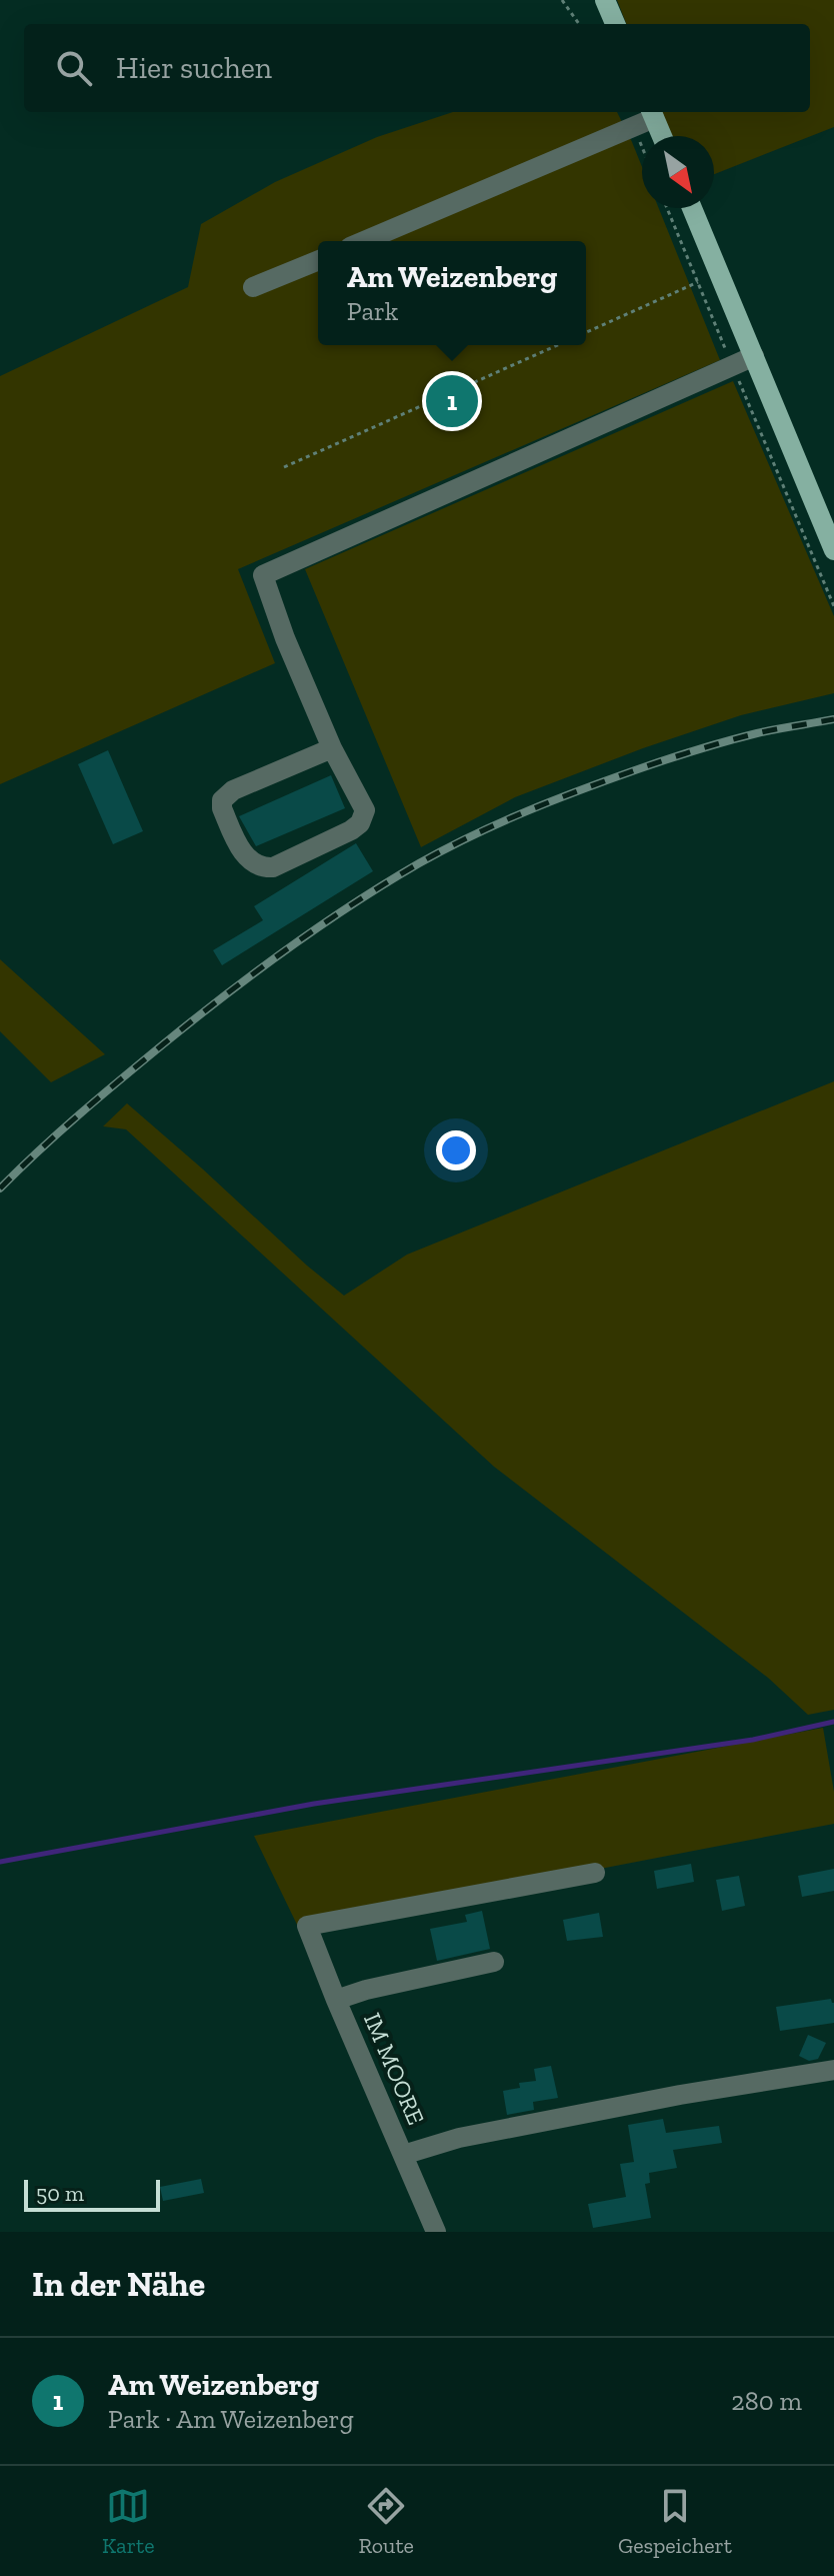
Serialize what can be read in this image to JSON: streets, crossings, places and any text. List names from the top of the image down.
{
  "streets": {
    "street": ["IM MOORE"]
  },
  "scale_bar": "50 m",
  "north": "bottom right",
  "page": {
    "search": "Hier suchen",
    "popup": ["Am Weizenberg", "Park"],
    "pins": "1",
    "scale": "50 m",
    "heading": "In der Nähe",
    "list": [
      {
        "mark": "1",
        "name": "Am Weizenberg",
        "note": "Park · Am Weizenberg",
        "value": "280 m"
      }
    ],
    "nav": ["Karte", "Route", "Gespeichert"]
  }
}
